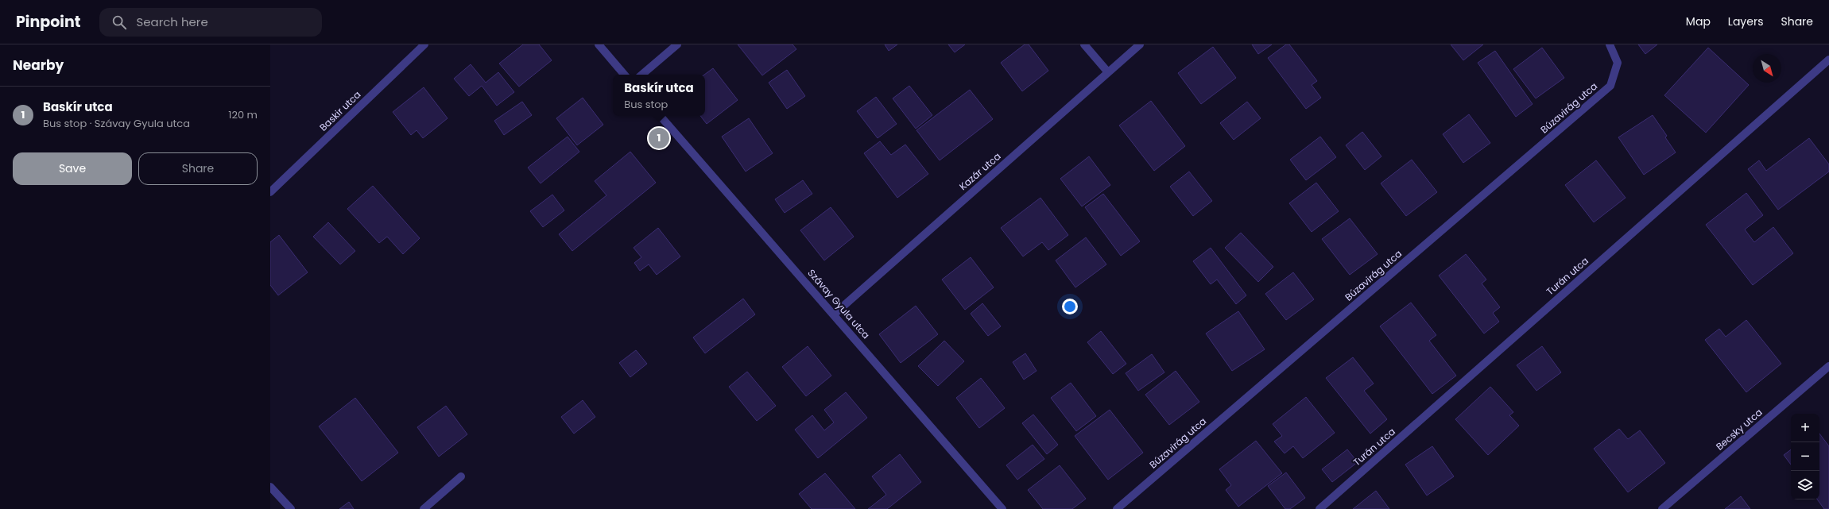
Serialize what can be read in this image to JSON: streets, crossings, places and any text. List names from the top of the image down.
{
  "streets": {
    "street": [
      "Búzavirág utca",
      "Baskir utca",
      "Kazár utca",
      "Turán utca",
      "Szávay Gyula utca",
      "Becsky utca"
    ]
  },
  "crossings": [
    ["Kazár utca", "Szávay Gyula utca"]
  ],
  "north": "bottom right",
  "page": {
    "header": "Pinpoint",
    "search": "Search here",
    "nav": ["Map", "Layers", "Share"],
    "heading": "Nearby",
    "popup": ["Baskír utca", "Bus stop"],
    "list": [
      {
        "mark": "1",
        "name": "Baskír utca",
        "note": "Bus stop · Szávay Gyula utca",
        "value": "120 m"
      }
    ],
    "pins": "1",
    "buttons": ["Save", "Share"],
    "map_buttons": ["+", "−"]
  }
}
